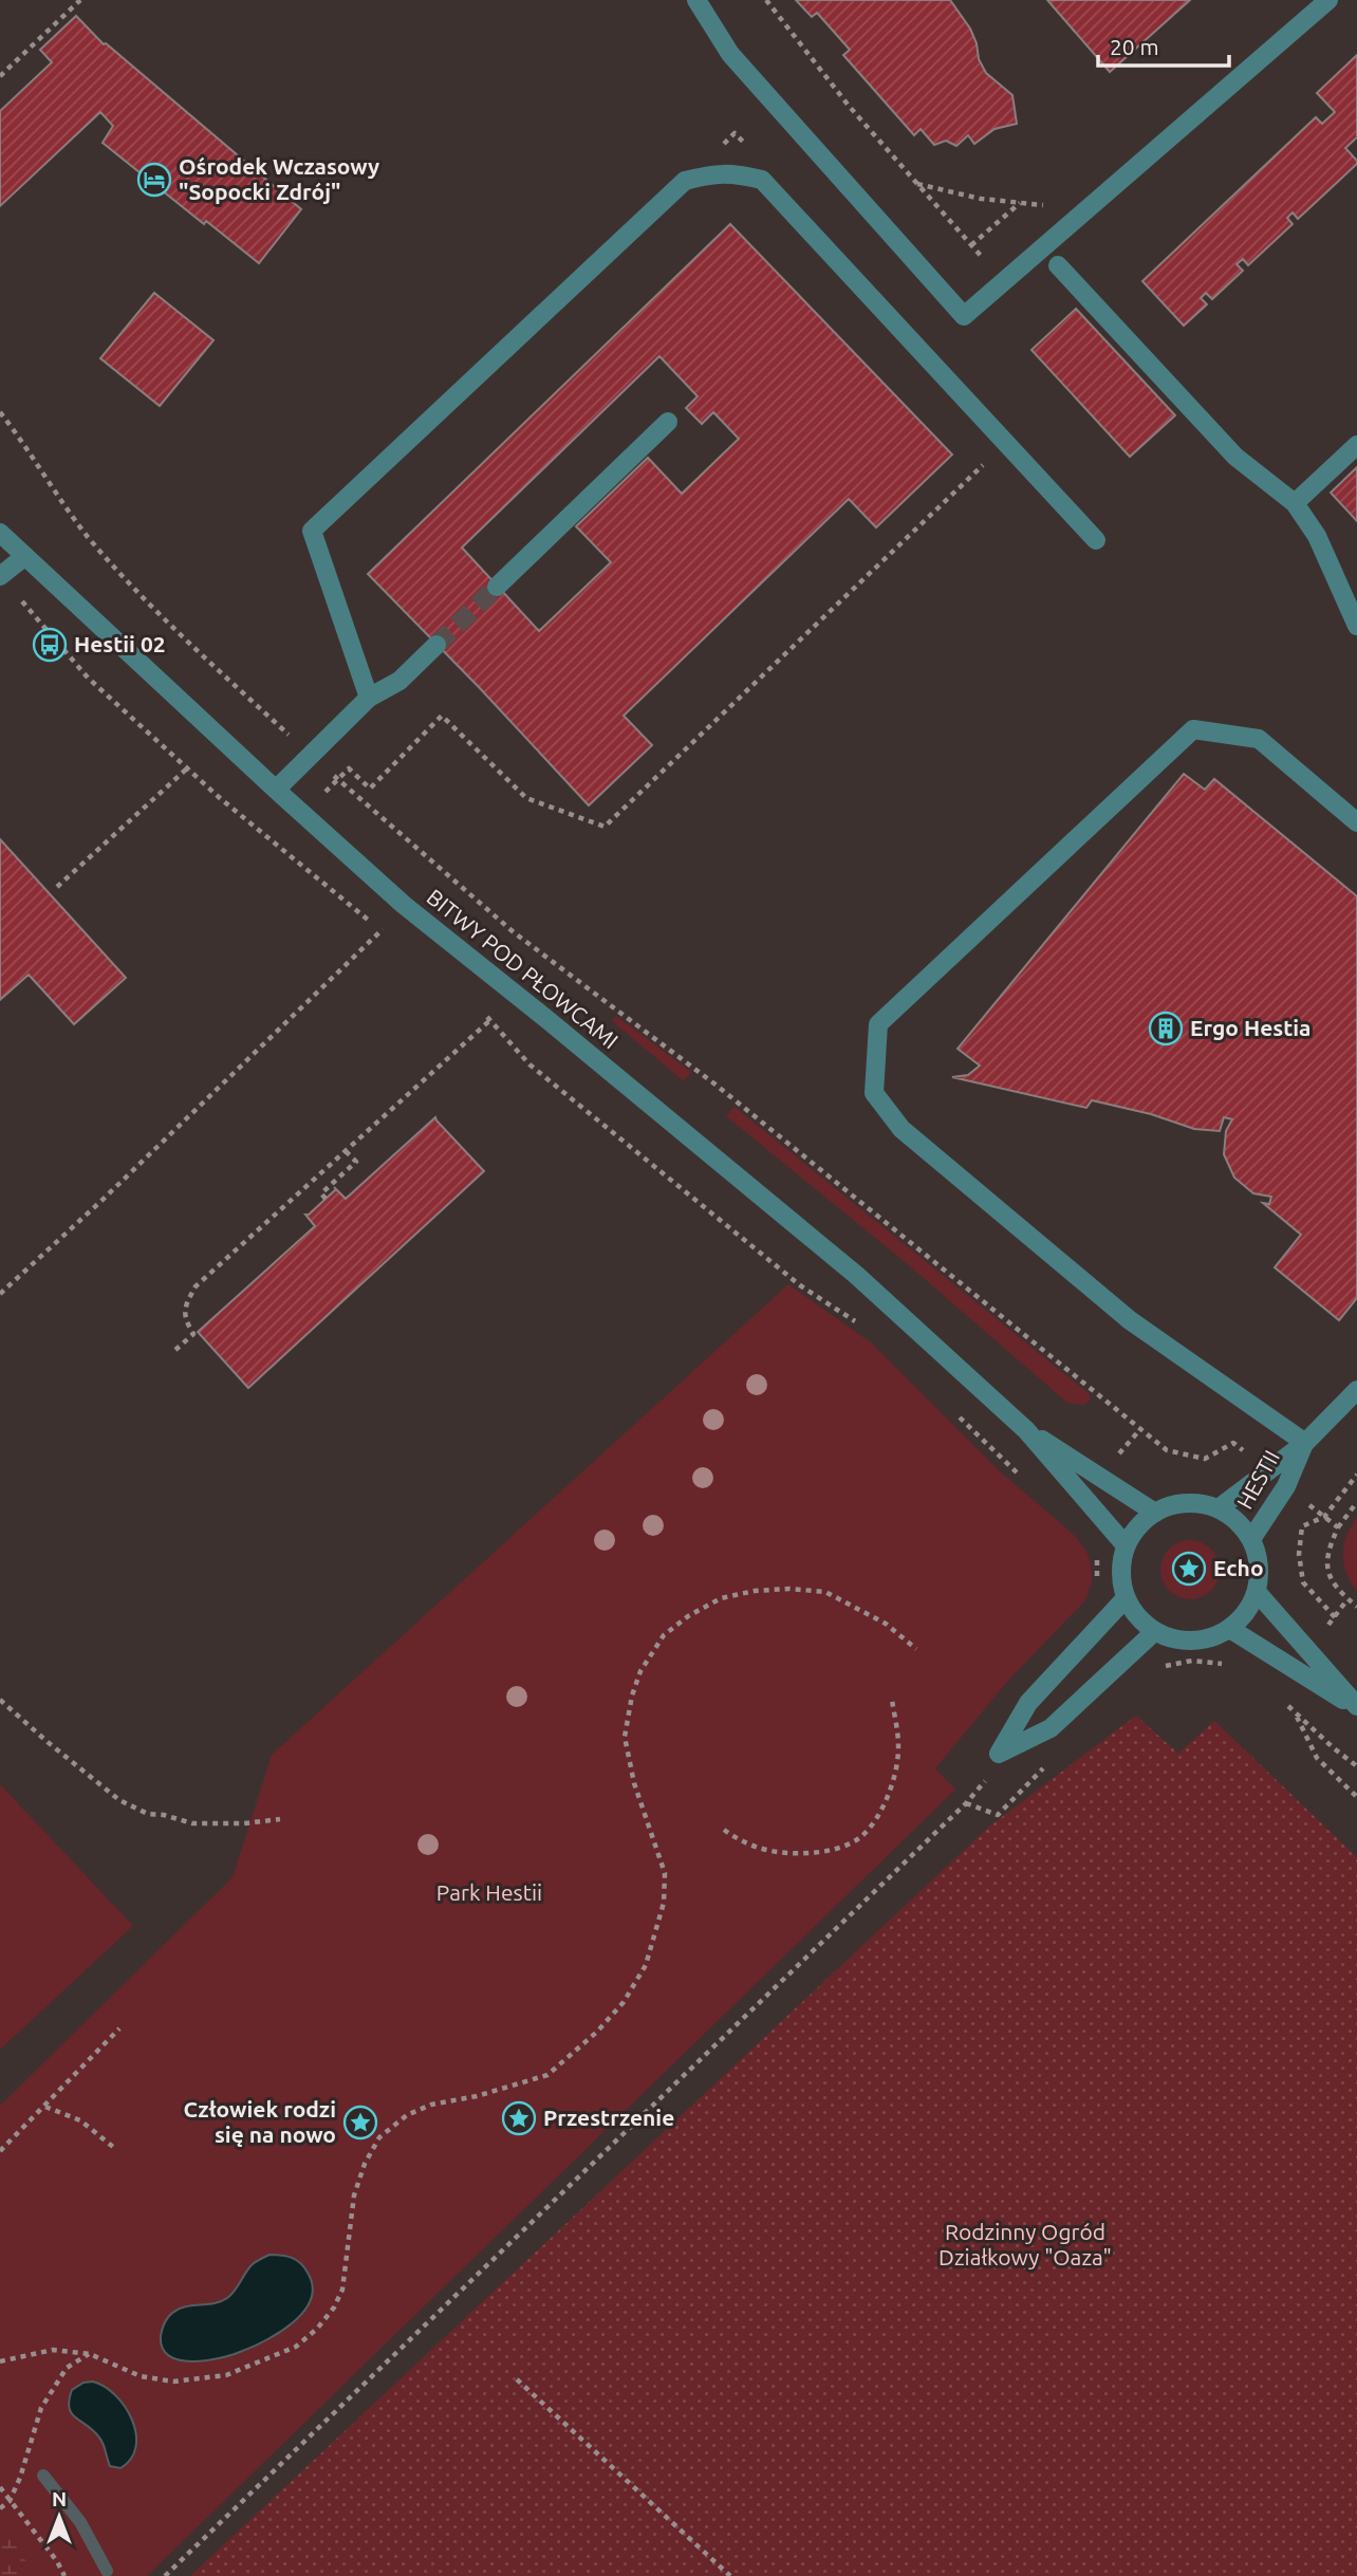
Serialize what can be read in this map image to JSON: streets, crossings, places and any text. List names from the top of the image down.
{
  "streets": {
    "street": ["BITWY POD PŁOWCAMI", "HESTII"]
  },
  "crossings": [
    ["BITWY POD PŁOWCAMI", "HESTII"]
  ],
  "parks": ["Park Hestii", "Rodzinny Ogród Działkowy \"Oaza\""],
  "places": {
    "hotel": ["Ośrodek Wczasowy \"Sopocki Zdrój\""],
    "bus stop": ["Hestii 02"],
    "building": ["Ergo Hestia"],
    "place": ["Echo", "Przestrzenie", "Człowiek rodzi się na nowo"]
  },
  "scale_bar": "20 m",
  "north": "top"
}
